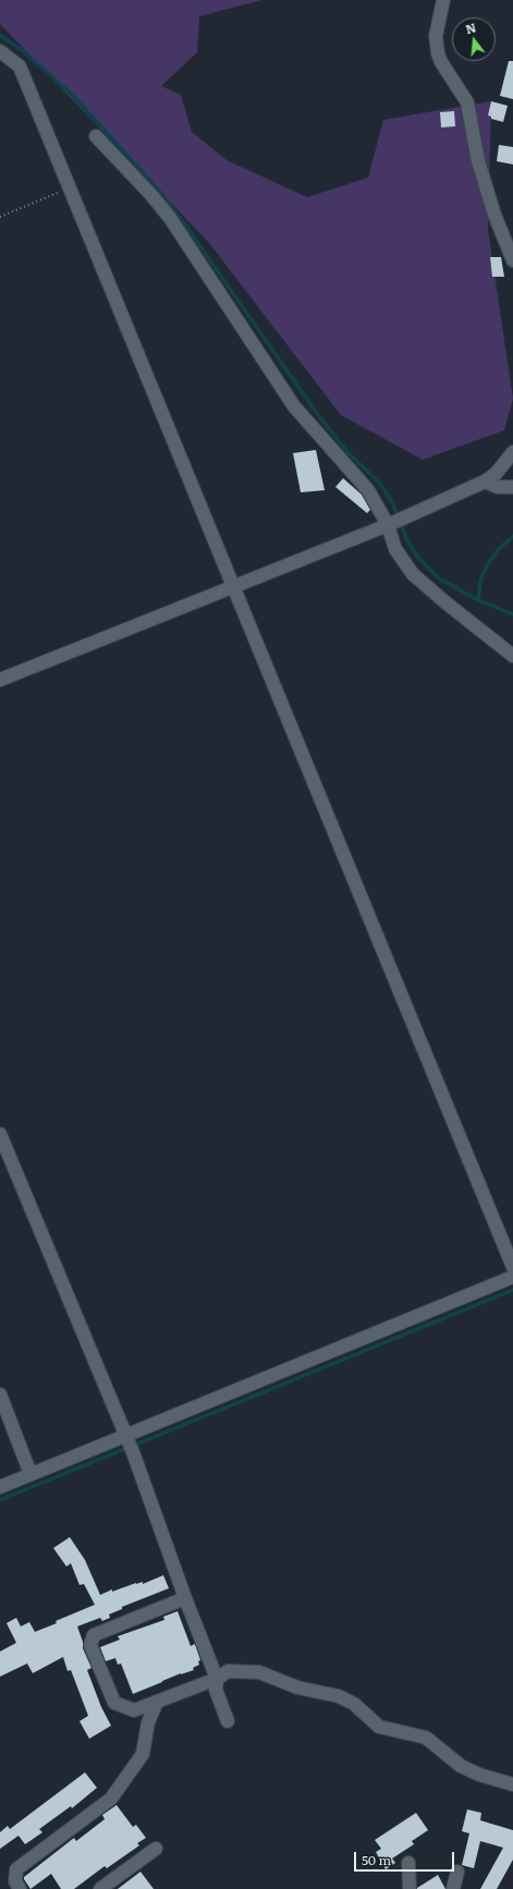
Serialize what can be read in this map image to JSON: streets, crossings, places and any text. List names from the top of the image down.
{
  "scale_bar": "50 m",
  "north": "top"
}
